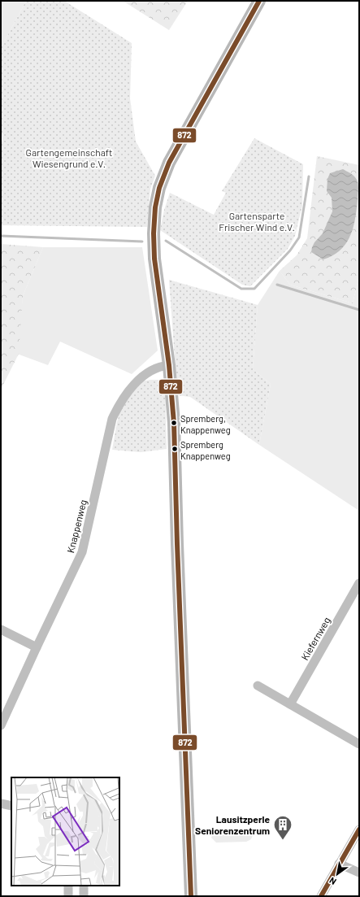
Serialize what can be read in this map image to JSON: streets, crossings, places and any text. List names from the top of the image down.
{
  "streets": {
    "street": ["Knappenweg", "Kiefernweg"]
  },
  "parks": ["Gartengemeinschaft Wiesengrund e.V.", "Gartensparte Frischer Wind e.V."],
  "places": {
    "other": ["Spremberg, Knappenweg", "Spremberg Knappenweg"],
    "building": ["Lausitzperle Seniorenzentrum"]
  },
  "lines": ["transit line 872"],
  "north": "bottom left"
}
